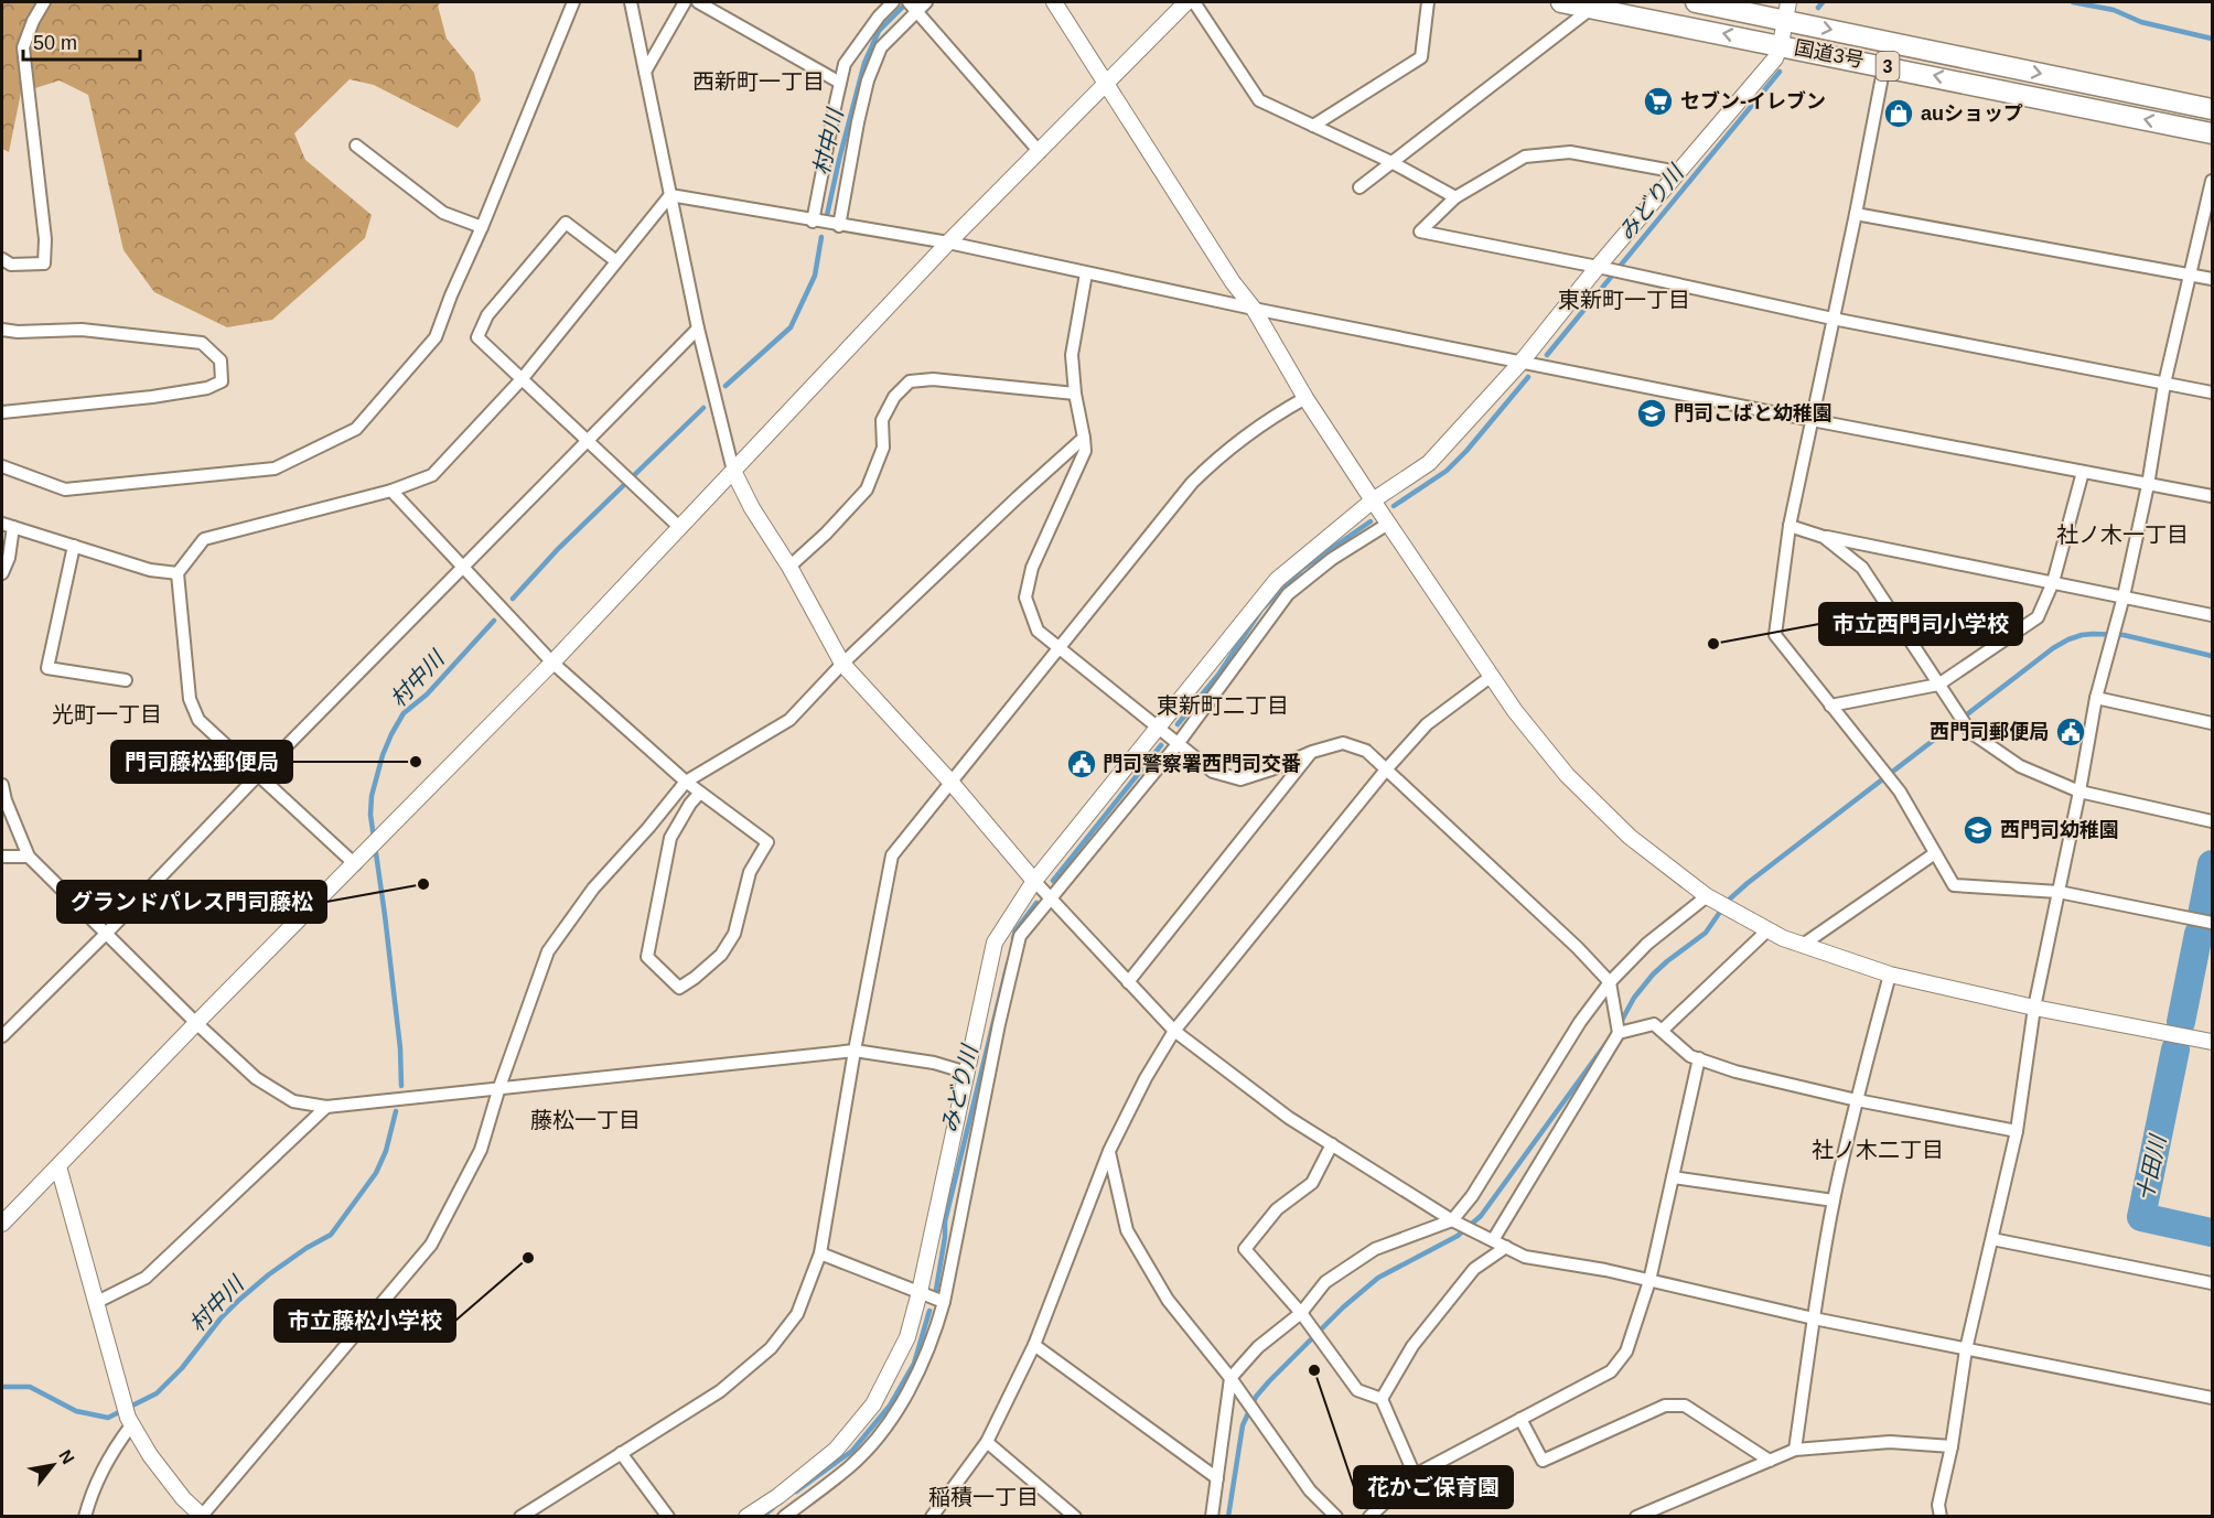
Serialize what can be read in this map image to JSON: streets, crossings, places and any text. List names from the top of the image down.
{
  "streets": {
    "highway": ["国道3号", "3"]
  },
  "districts": [
    "西新町一丁目",
    "東新町一丁目",
    "社ノ木一丁目",
    "東新町二丁目",
    "光町一丁目",
    "藤松一丁目",
    "社ノ木二丁目",
    "稲積一丁目"
  ],
  "water": ["村中川", "みどり川", "十田川"],
  "places": {
    "supermarket": ["セブン-イレブン"],
    "shop": ["auショップ"],
    "school or university": ["門司こばと幼稚園", "西門司幼稚園"],
    "other": [
      "市立西門司小学校",
      "門司藤松郵便局",
      "グランドパレス門司藤松",
      "市立藤松小学校",
      "花かご保育園"
    ],
    "public building": ["西門司郵便局", "門司警察署西門司交番"]
  },
  "scale_bar": "50 m",
  "north": "top right"
}
